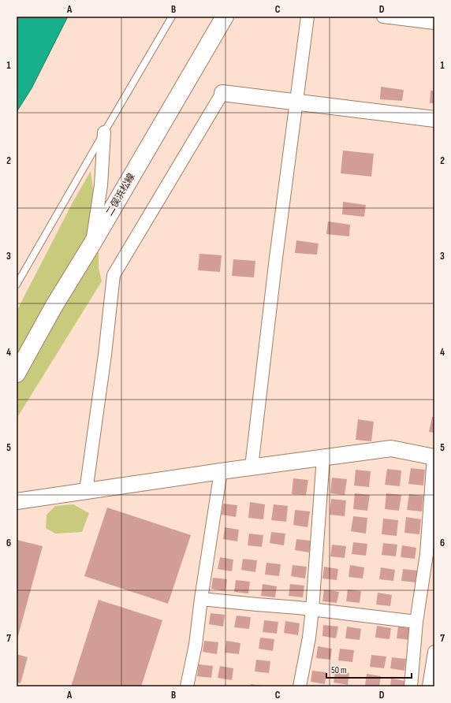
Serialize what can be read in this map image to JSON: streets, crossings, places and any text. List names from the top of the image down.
{
  "streets": {
    "main road": ["二俣浜松線"]
  },
  "scale_bar": "50 m",
  "grid": {
    "columns": [
      "A",
      "B",
      "C",
      "D"
    ],
    "rows": [
      "1",
      "2",
      "3",
      "4",
      "5",
      "6",
      "7"
    ]
  }
}
